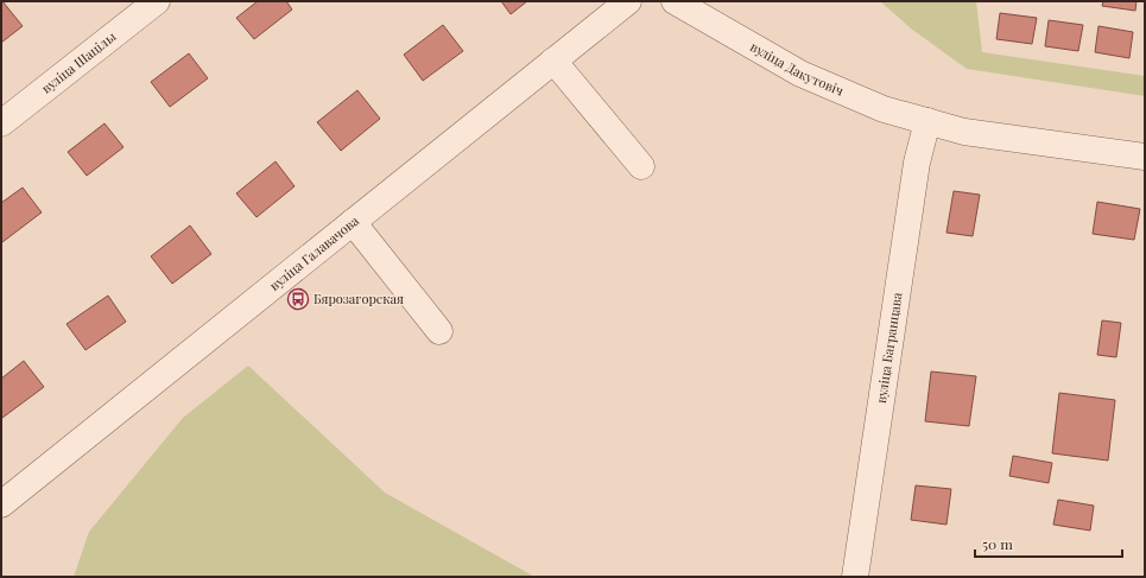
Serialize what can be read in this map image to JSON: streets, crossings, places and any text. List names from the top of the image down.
{
  "streets": {
    "street": [
      "вуліца Шацілы",
      "вуліца Дакутовіч",
      "вуліца Галавачова",
      "вуліца Багранцава"
    ]
  },
  "crossings": [
    ["вуліца Дакутовіч", "вуліца Багранцава"]
  ],
  "places": {
    "bus stop": ["Бярозагорская"]
  },
  "scale_bar": "50 m"
}
